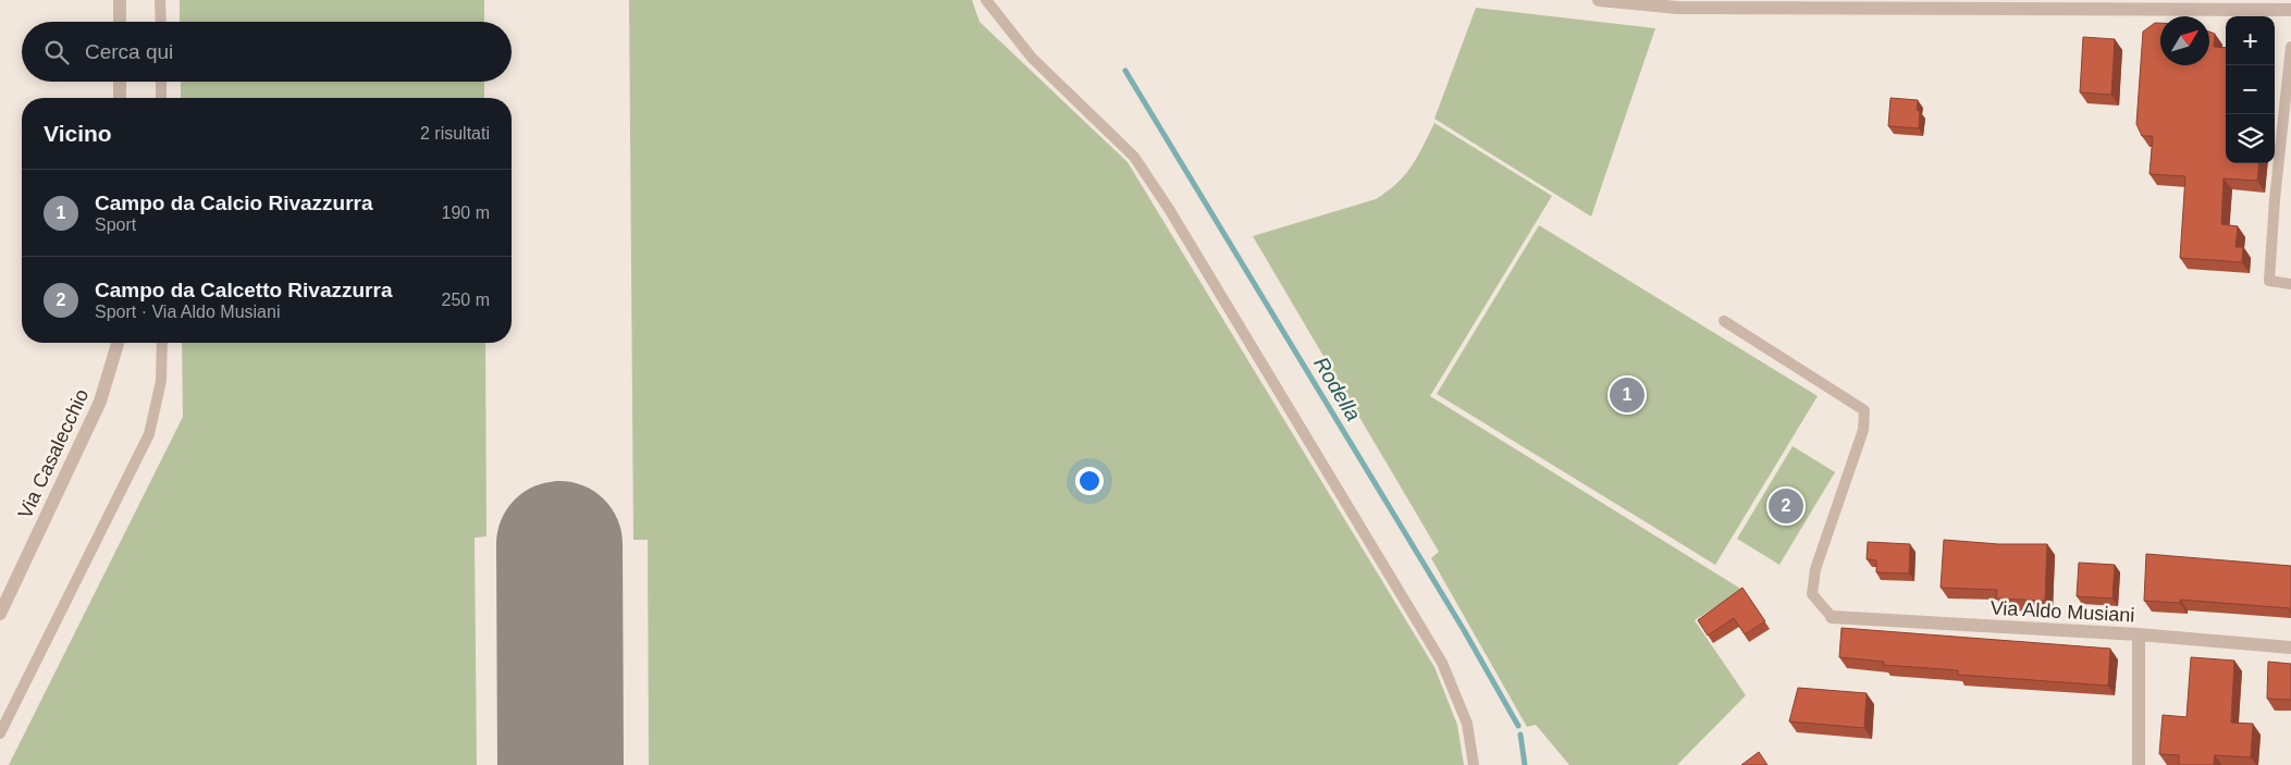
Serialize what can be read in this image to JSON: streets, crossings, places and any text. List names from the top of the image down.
{
  "streets": {
    "street": ["Via Casalecchio", "Via Aldo Musiani"]
  },
  "water": ["Rodella"],
  "north": "top right",
  "page": {
    "map_buttons": ["+", "−"],
    "search": "Cerca qui",
    "heading": ["Vicino", "2 risultati"],
    "list": [
      {
        "mark": "1",
        "name": "Campo da Calcio Rivazzurra",
        "note": "Sport",
        "value": "190 m"
      },
      {
        "mark": "2",
        "name": "Campo da Calcetto Rivazzurra",
        "note": "Sport · Via Aldo Musiani",
        "value": "250 m"
      }
    ],
    "pins": ["1", "2"]
  }
}
